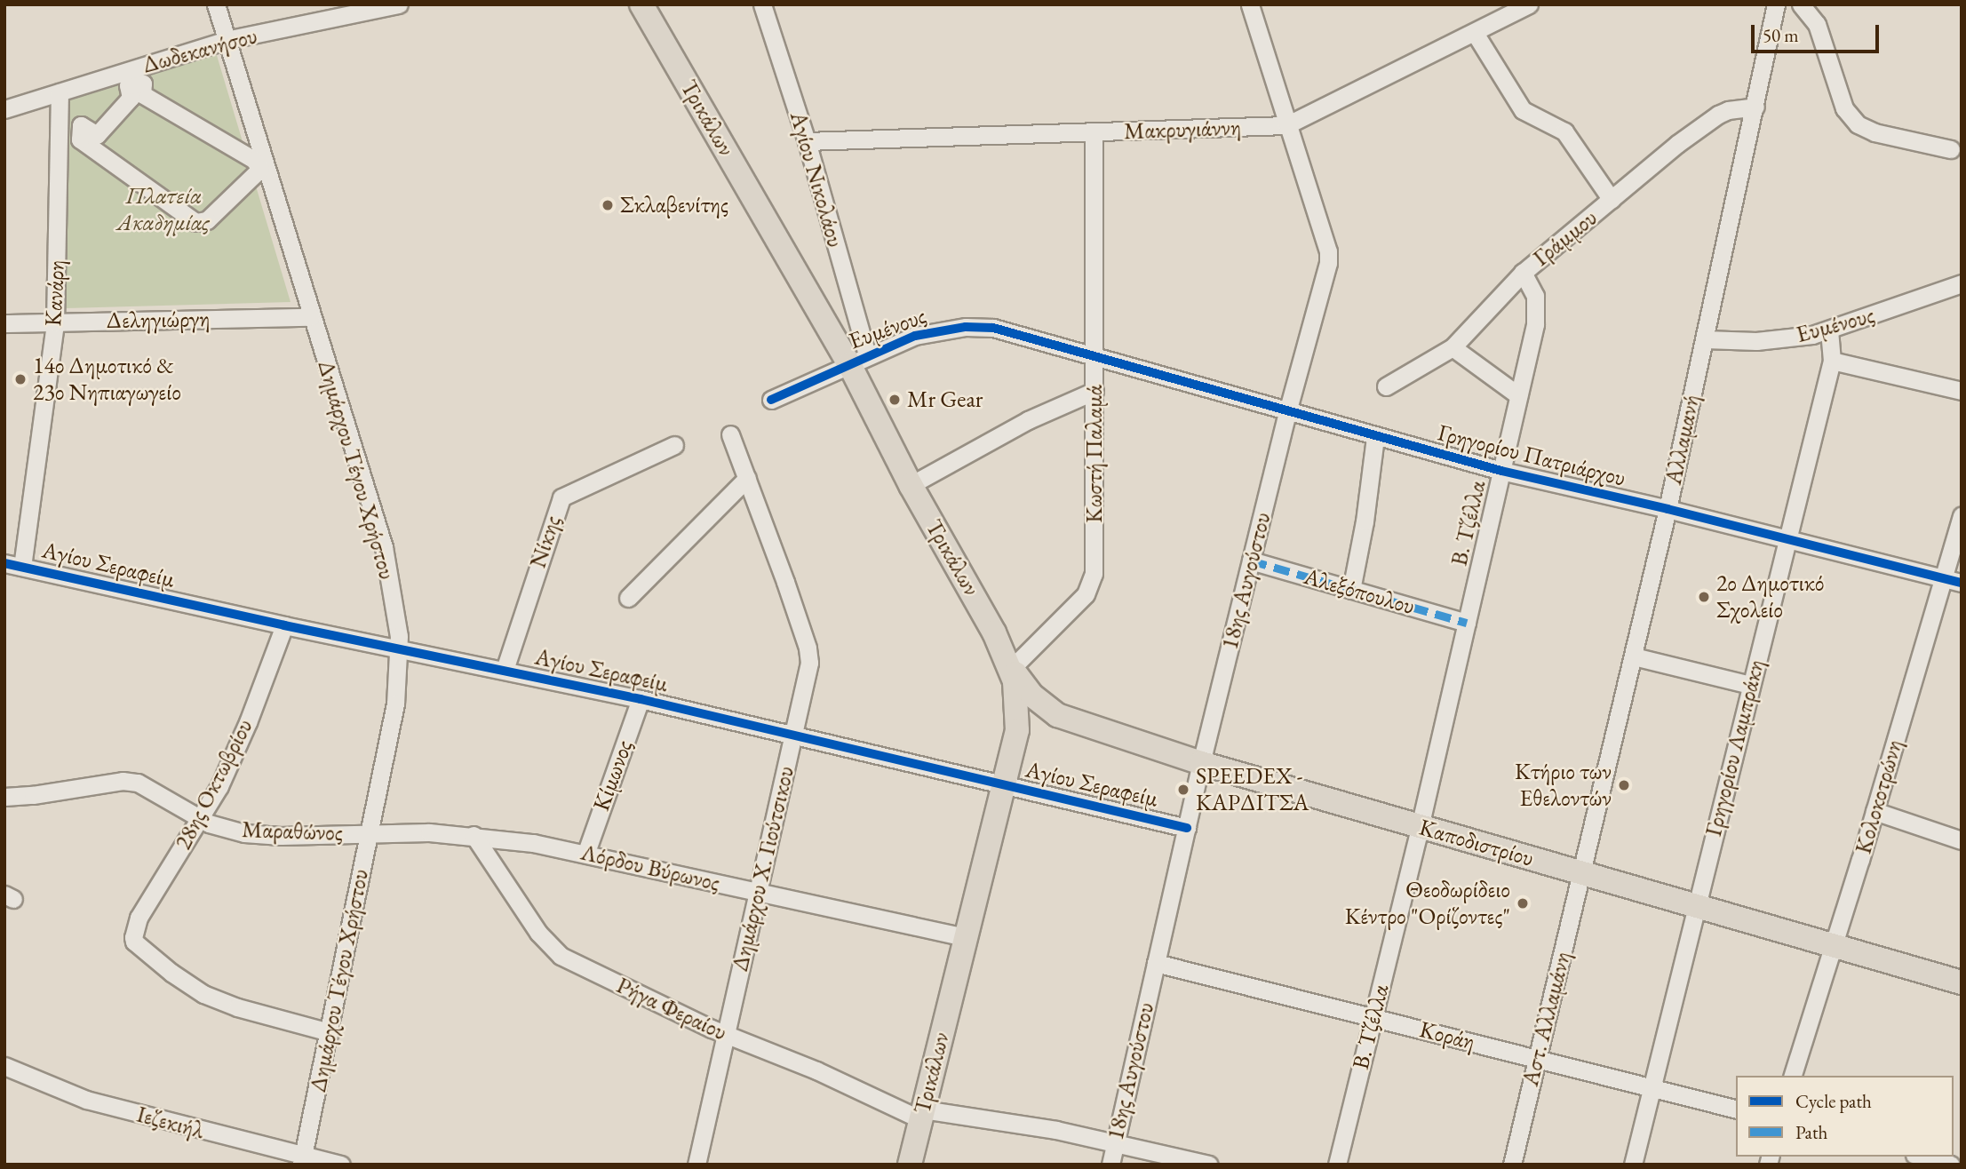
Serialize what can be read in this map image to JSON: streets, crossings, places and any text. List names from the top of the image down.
{
  "streets": {
    "main road": ["Τρικάλων", "Καποδιστρίου"],
    "street": [
      "Δωδεκανήσου",
      "Μακρυγιάννη",
      "Αγίου Νικολάου",
      "Γράμμου",
      "Κανάρη",
      "Δεληγιώργη",
      "Ευμένους",
      "Αλλαμανή",
      "Κωστή Παλαμά",
      "Γρηγορίου Πατριάρχου",
      "Δημάρχου Τέγου Χρήστου",
      "Β. Τζέλλα",
      "Νίκης",
      "Αγίου Σεραφείμ",
      "18ης Αυγούστου",
      "Αλεξόπουλου",
      "Γρηγορίου Λαμπράκη",
      "Κίμωνος",
      "28ης Οκτωβρίου",
      "Κολοκοτρώνη",
      "Μαραθώνος",
      "Λόρδου Βύρωνος",
      "Δημάρχου Χ. Γιούτσικου",
      "Ρήγα Φεραίου",
      "Αστ. Αλλαμάνη",
      "Κοράη",
      "Ιεζεκιήλ"
    ]
  },
  "crossings": [
    ["Δωδεκανήσου", "Κανάρη"],
    ["Δωδεκανήσου", "Δημάρχου Τέγου Χρήστου"],
    ["Τρικάλων", "Αγίου Νικολάου"],
    ["Τρικάλων", "Ευμένους"],
    ["Τρικάλων", "Κωστή Παλαμά"],
    ["Τρικάλων", "Αγίου Σεραφείμ"],
    ["Τρικάλων", "Καποδιστρίου"],
    ["Τρικάλων", "Λόρδου Βύρωνος"],
    ["Τρικάλων", "Ρήγα Φεραίου"],
    ["Μακρυγιάννη", "Αγίου Νικολάου"],
    ["Μακρυγιάννη", "Κωστή Παλαμά"],
    ["Μακρυγιάννη", "18ης Αυγούστου"],
    ["Αγίου Νικολάου", "Ευμένους"],
    ["Γράμμου", "Αλλαμανή"],
    ["Γράμμου", "Β. Τζέλλα"],
    ["Κανάρη", "Δεληγιώργη"],
    ["Κανάρη", "Αγίου Σεραφείμ"],
    ["Δεληγιώργη", "Δημάρχου Τέγου Χρήστου"],
    ["Ευμένους", "Αλλαμανή"],
    ["Ευμένους", "Κωστή Παλαμά"],
    ["Ευμένους", "Γρηγορίου Πατριάρχου"],
    ["Ευμένους", "Γρηγορίου Λαμπράκη"],
    ["Αλλαμανή", "Γρηγορίου Πατριάρχου"],
    ["Αλλαμανή", "Καποδιστρίου"],
    ["Αλλαμανή", "Αστ. Αλλαμάνη"],
    ["Κωστή Παλαμά", "Γρηγορίου Πατριάρχου"],
    ["Κωστή Παλαμά", "Καποδιστρίου"],
    ["Γρηγορίου Πατριάρχου", "Β. Τζέλλα"],
    ["Γρηγορίου Πατριάρχου", "18ης Αυγούστου"],
    ["Γρηγορίου Πατριάρχου", "Γρηγορίου Λαμπράκη"],
    ["Γρηγορίου Πατριάρχου", "Κολοκοτρώνη"],
    ["Δημάρχου Τέγου Χρήστου", "Αγίου Σεραφείμ"],
    ["Δημάρχου Τέγου Χρήστου", "28ης Οκτωβρίου"],
    ["Δημάρχου Τέγου Χρήστου", "Μαραθώνος"],
    ["Δημάρχου Τέγου Χρήστου", "Λόρδου Βύρωνος"],
    ["Δημάρχου Τέγου Χρήστου", "Ιεζεκιήλ"],
    ["Β. Τζέλλα", "Αλεξόπουλου"],
    ["Β. Τζέλλα", "Καποδιστρίου"],
    ["Β. Τζέλλα", "Κοράη"],
    ["Νίκης", "Αγίου Σεραφείμ"],
    ["Αγίου Σεραφείμ", "18ης Αυγούστου"],
    ["Αγίου Σεραφείμ", "Κίμωνος"],
    ["Αγίου Σεραφείμ", "28ης Οκτωβρίου"],
    ["Αγίου Σεραφείμ", "Δημάρχου Χ. Γιούτσικου"],
    ["18ης Αυγούστου", "Αλεξόπουλου"],
    ["18ης Αυγούστου", "Καποδιστρίου"],
    ["18ης Αυγούστου", "Ρήγα Φεραίου"],
    ["18ης Αυγούστου", "Κοράη"],
    ["Γρηγορίου Λαμπράκη", "Καποδιστρίου"],
    ["Γρηγορίου Λαμπράκη", "Κοράη"],
    ["Κίμωνος", "Λόρδου Βύρωνος"],
    ["28ης Οκτωβρίου", "Μαραθώνος"],
    ["Κολοκοτρώνη", "Καποδιστρίου"],
    ["Μαραθώνος", "Λόρδου Βύρωνος"],
    ["Καποδιστρίου", "Αστ. Αλλαμάνη"],
    ["Λόρδου Βύρωνος", "Δημάρχου Χ. Γιούτσικου"],
    ["Λόρδου Βύρωνος", "Ρήγα Φεραίου"],
    ["Δημάρχου Χ. Γιούτσικου", "Ρήγα Φεραίου"],
    ["Αστ. Αλλαμάνη", "Κοράη"]
  ],
  "parks": ["Πλατεία Ακαδημίας"],
  "places": [
    "Σκλαβενίτης",
    "14ο Δημοτικό & 23ο Νηπιαγωγείο",
    "Mr Gear",
    "2ο Δημοτικό Σχολείο",
    "Κτήριο των Εθελοντών",
    "SPEEDEX - ΚΑΡΔΙΤΣΑ",
    "Θεοδωρίδειο Κέντρο \"Ορίζοντες\""
  ],
  "legend": ["Cycle path", "Path"],
  "scale_bar": "50 m"
}
